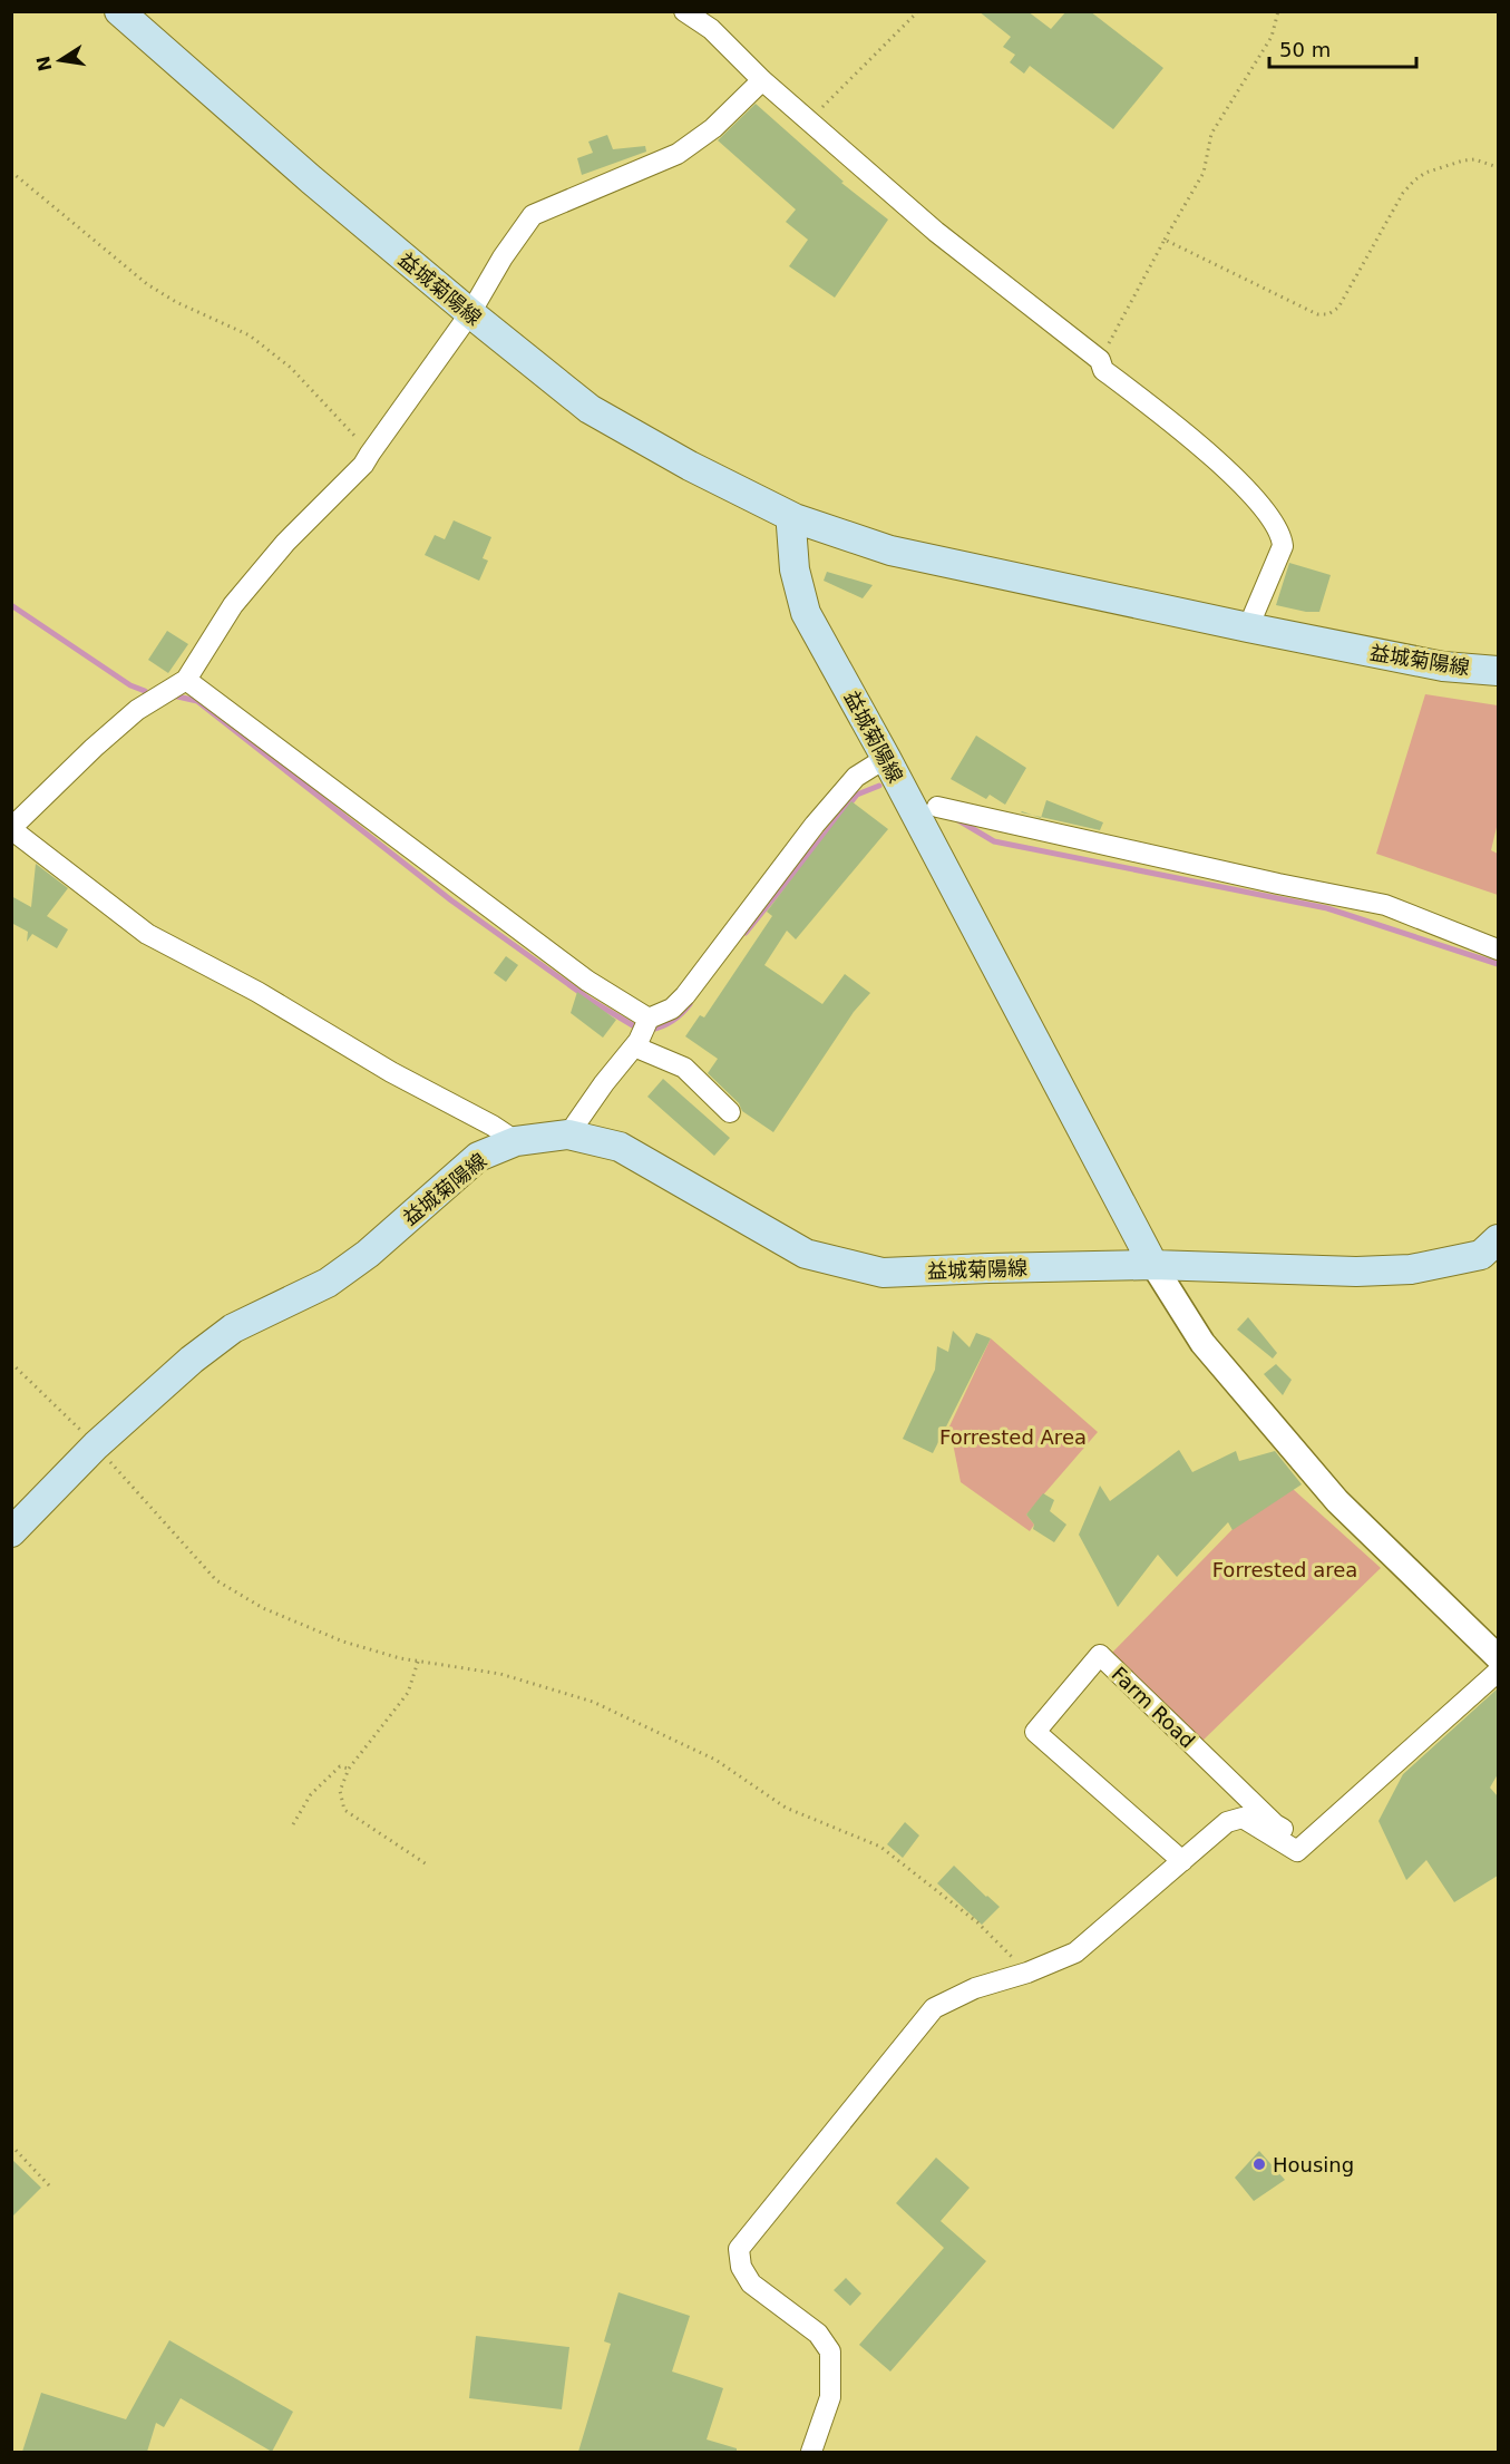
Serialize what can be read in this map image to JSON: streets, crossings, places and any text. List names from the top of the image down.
{
  "streets": {
    "main road": ["益城菊陽線"],
    "street": ["Farm Road"]
  },
  "parks": ["Forrested Area", "Forrested area"],
  "places": ["Housing"],
  "scale_bar": "50 m",
  "north": "left"
}
